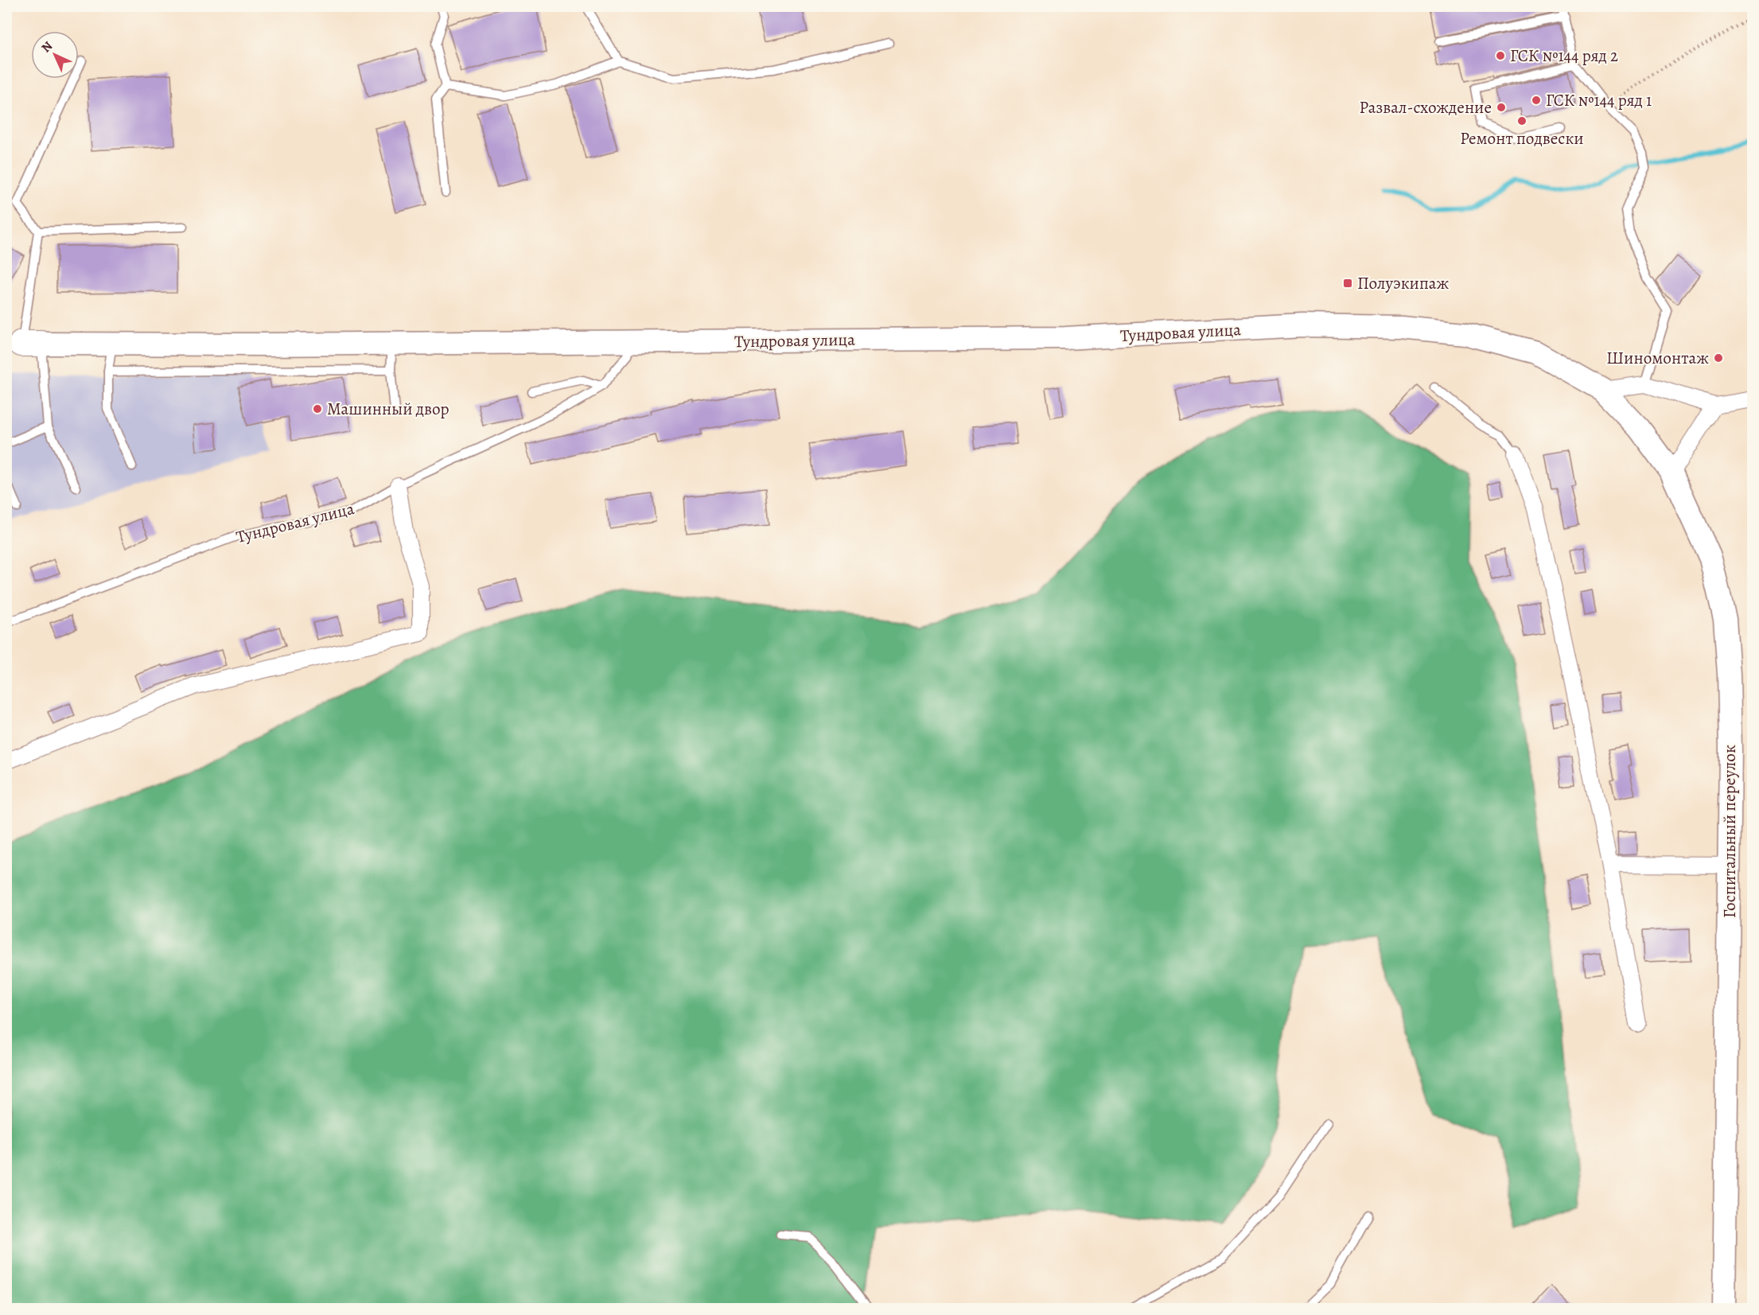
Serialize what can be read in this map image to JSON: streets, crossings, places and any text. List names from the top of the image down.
{
  "streets": {
    "main road": ["Тундровая улица", "Госпитальный переулок"]
  },
  "crossings": [
    ["Тундровая улица", "Госпитальный переулок"]
  ],
  "places": {
    "other": [
      "ГСК №144 ряд 2",
      "ГСК №144 ряд 1",
      "Развал-схождение",
      "Ремонт подвески",
      "Шиномонтаж",
      "Машинный двор"
    ],
    "transit": ["Полуэкипаж"]
  },
  "north": "top left"
}
